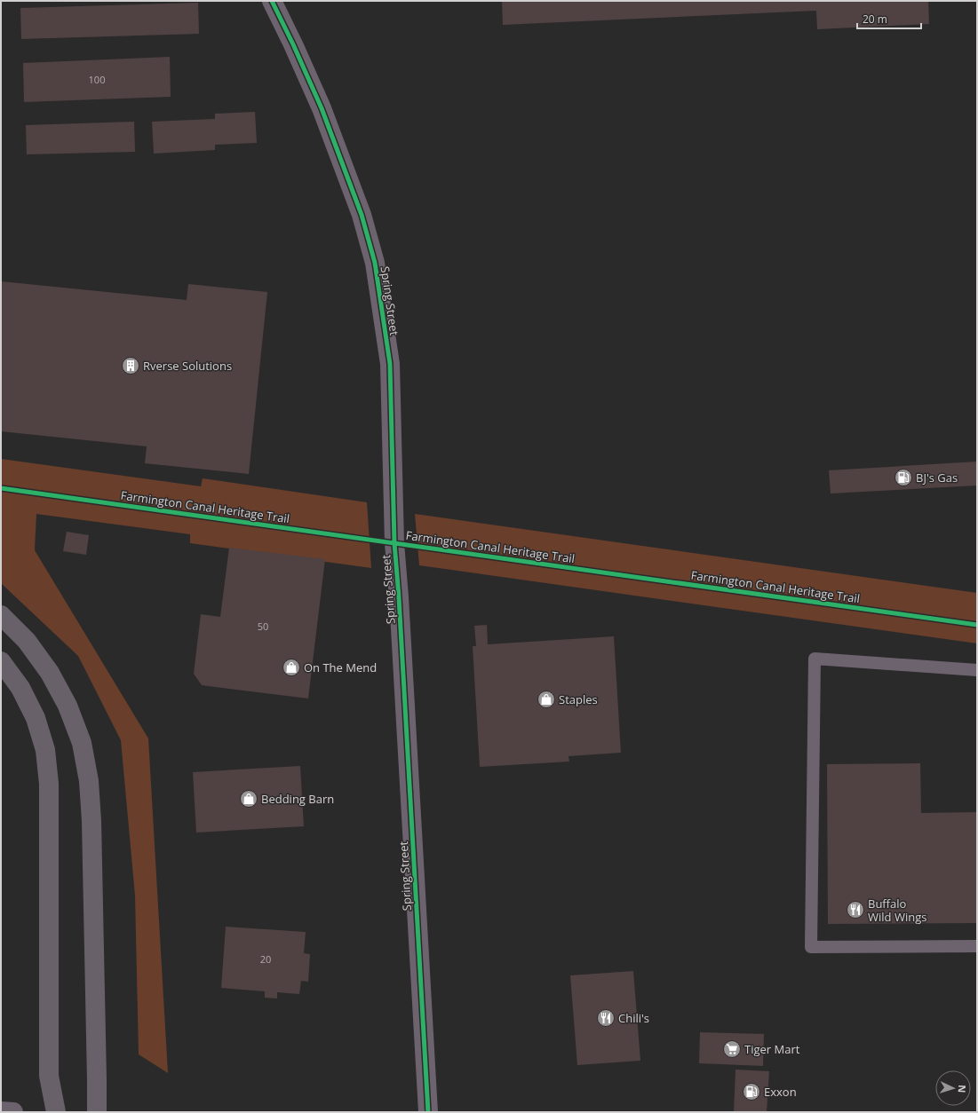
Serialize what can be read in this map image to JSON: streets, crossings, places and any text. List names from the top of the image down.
{
  "streets": {
    "street": ["Spring Street"],
    "cycle path": ["Farmington Canal Heritage Trail"]
  },
  "places": {
    "building": ["Rverse Solutions"],
    "fuel station": ["BJ's Gas", "Exxon"],
    "shop": ["On The Mend", "Staples", "Bedding Barn"],
    "restaurant": ["Buffalo Wild Wings", "Chili's"],
    "supermarket": ["Tiger Mart"]
  },
  "house_numbers": ["100", "50", "20"],
  "scale_bar": "20 m",
  "north": "right"
}
